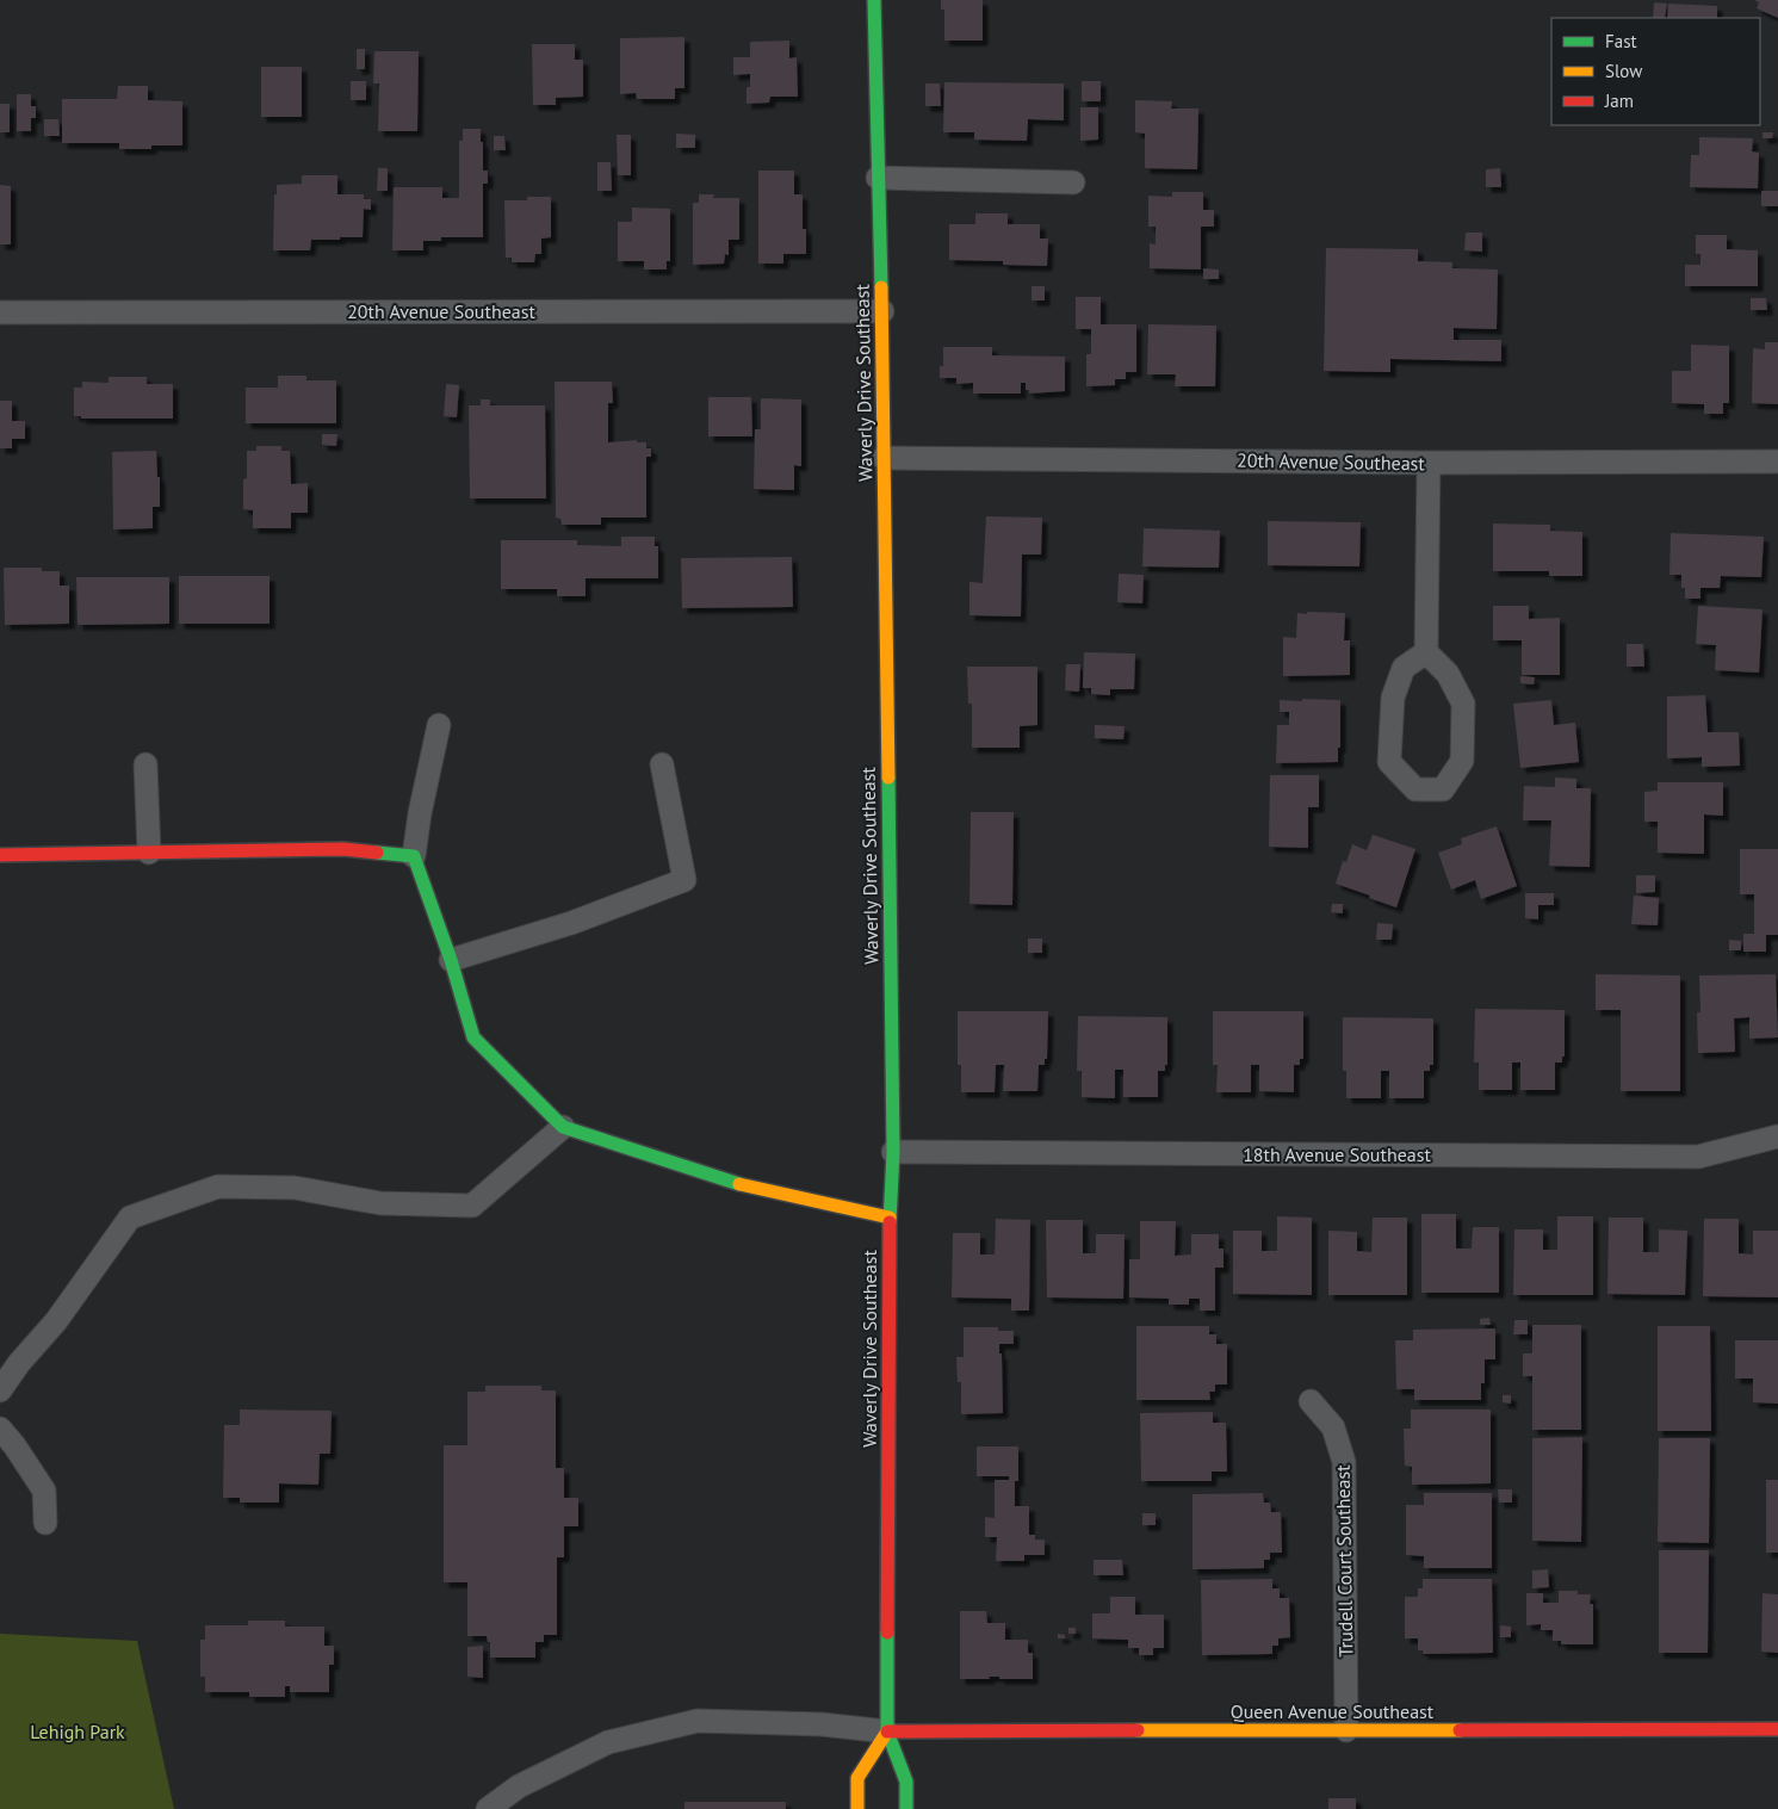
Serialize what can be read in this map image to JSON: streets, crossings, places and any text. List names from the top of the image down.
{
  "streets": {
    "main road": ["Waverly Drive Southeast", "Queen Avenue Southeast"],
    "street": ["20th Avenue Southeast", "18th Avenue Southeast", "Trudell Court Southeast"]
  },
  "crossings": [
    ["20th Avenue Southeast", "Waverly Drive Southeast"],
    ["Waverly Drive Southeast", "18th Avenue Southeast"],
    ["Waverly Drive Southeast", "Queen Avenue Southeast"],
    ["Trudell Court Southeast", "Queen Avenue Southeast"]
  ],
  "parks": ["Lehigh Park"],
  "legend": ["Fast", "Slow", "Jam"]
}
